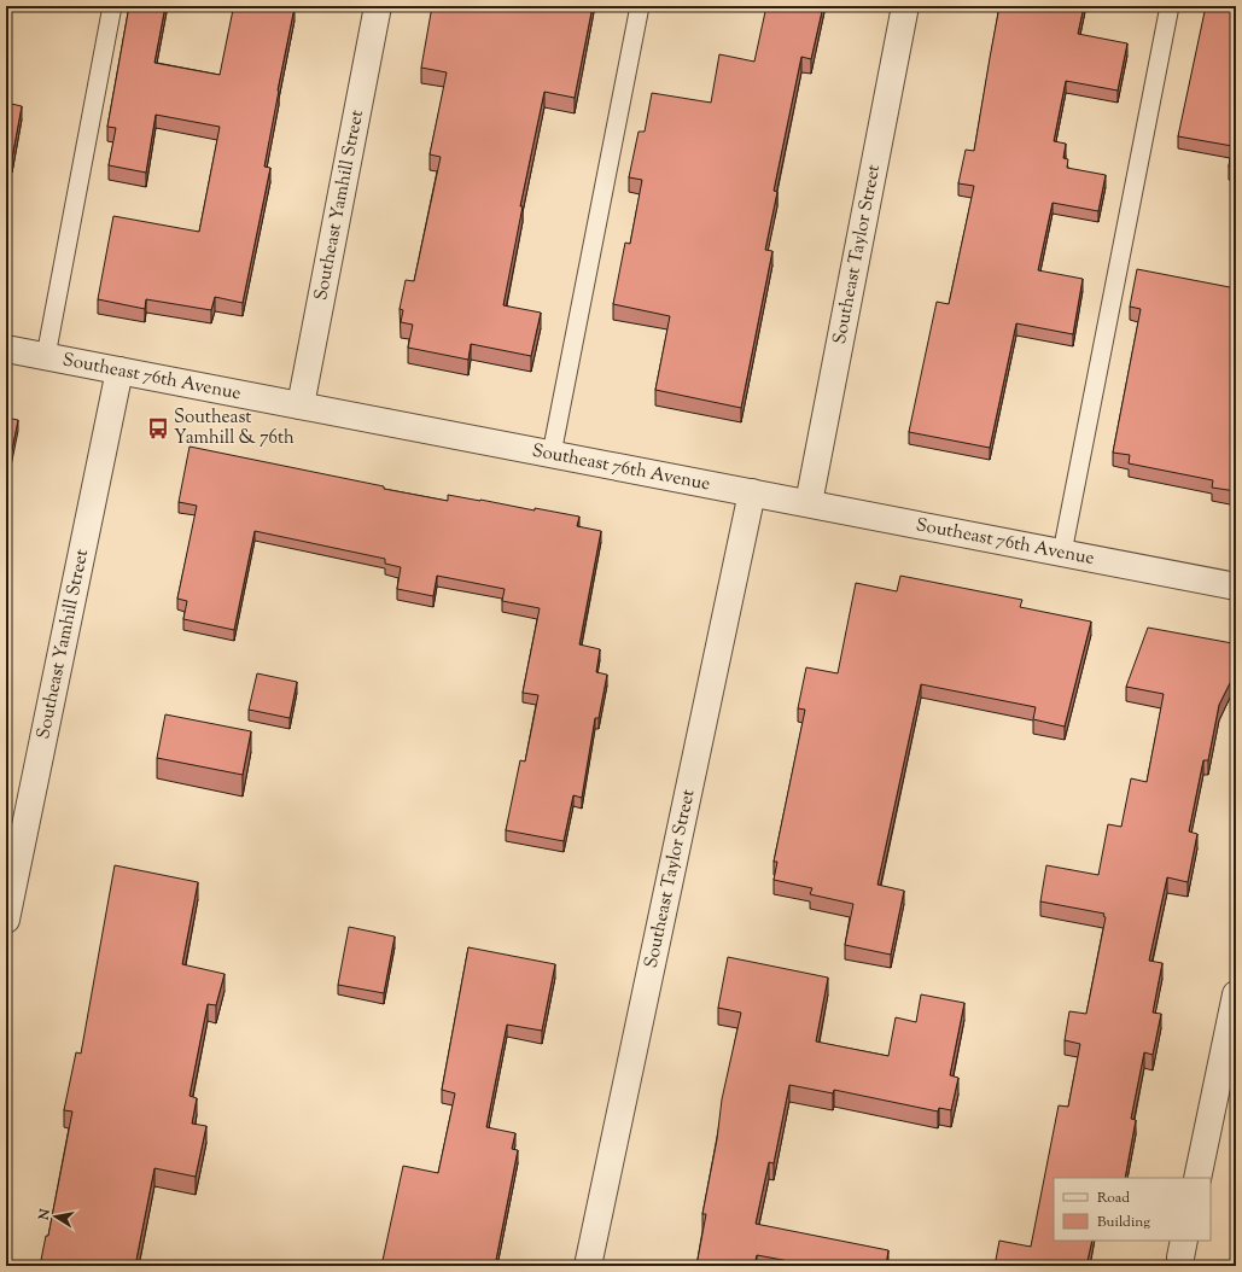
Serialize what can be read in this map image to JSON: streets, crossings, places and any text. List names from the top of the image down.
{
  "streets": {
    "street": ["Southeast Yamhill Street", "Southeast Taylor Street", "Southeast 76th Avenue"]
  },
  "crossings": [
    ["Southeast Yamhill Street", "Southeast 76th Avenue"],
    ["Southeast Taylor Street", "Southeast 76th Avenue"]
  ],
  "places": {
    "bus stop": ["Southeast Yamhill & 76th"]
  },
  "legend": ["Road", "Building"],
  "north": "left"
}
